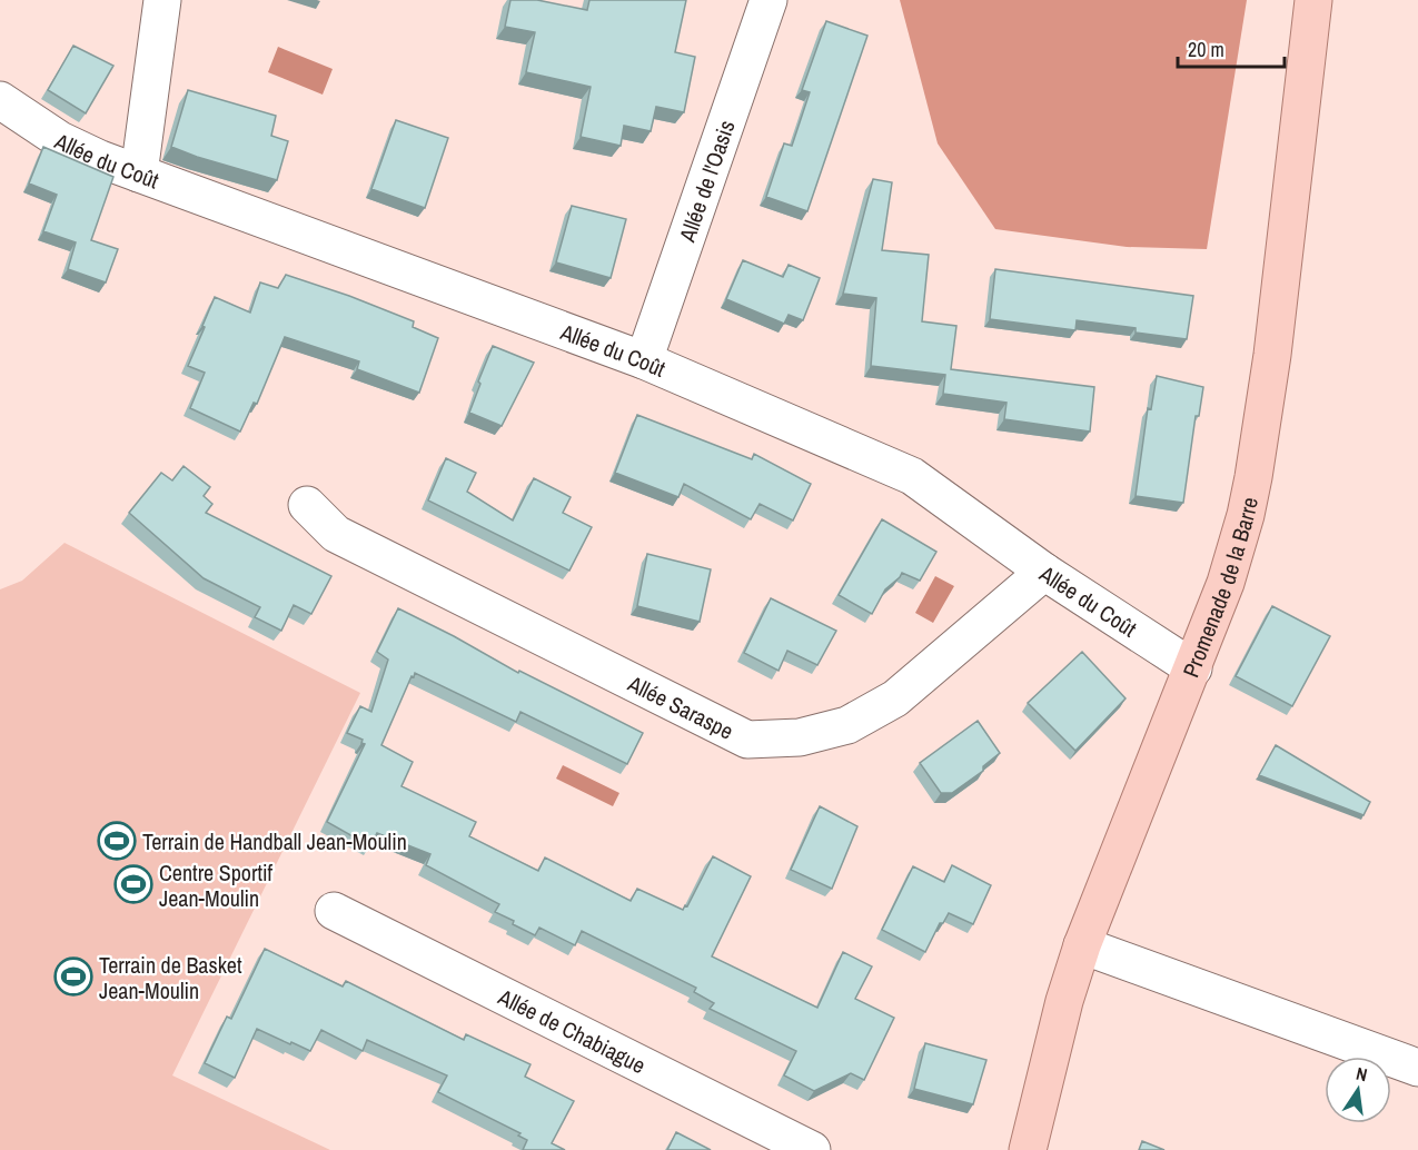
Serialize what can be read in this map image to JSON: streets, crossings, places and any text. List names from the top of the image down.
{
  "streets": {
    "main road": ["Promenade de la Barre"],
    "street": [
      "Allée du Coût",
      "Allée de l'Oasis",
      "Allée Saraspe",
      "Allée de Chabiague"
    ]
  },
  "crossings": [
    ["Allée du Coût", "Allée de l'Oasis"],
    ["Allée du Coût", "Promenade de la Barre"],
    ["Allée du Coût", "Allée Saraspe"]
  ],
  "places": {
    "sports": ["Terrain de Handball Jean-Moulin", "Centre Sportif Jean-Moulin", "Terrain de Basket Jean-Moulin"]
  },
  "scale_bar": "20 m",
  "north": "top"
}
